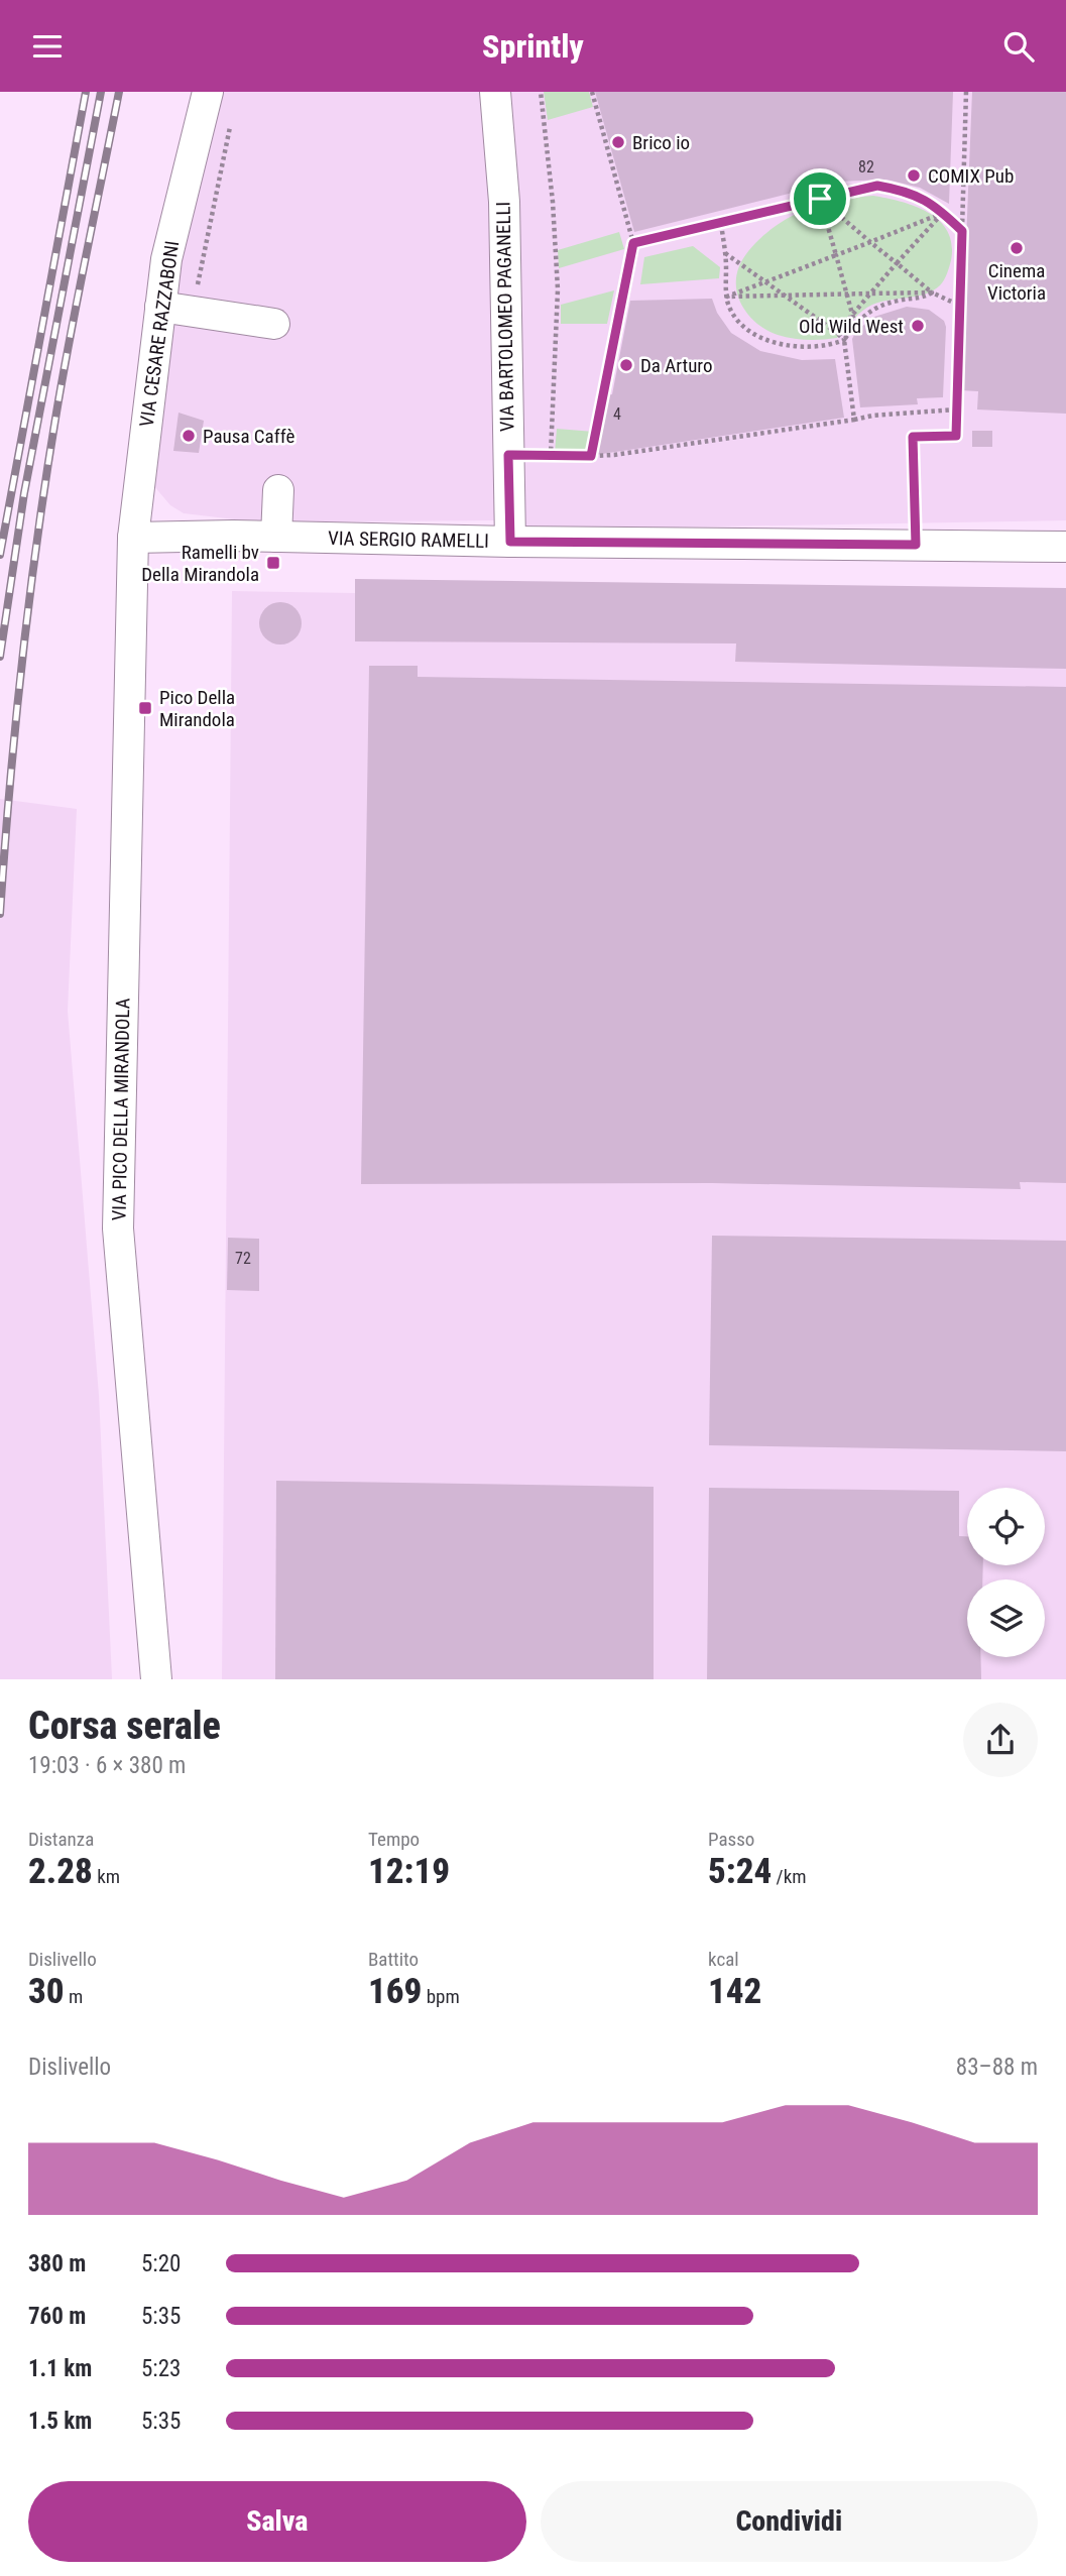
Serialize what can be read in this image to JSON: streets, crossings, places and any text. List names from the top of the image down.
{
  "streets": {
    "street": [
      "VIA BARTOLOMEO PAGANELLI",
      "VIA CESARE RAZZABONI",
      "VIA SERGIO RAMELLI",
      "VIA PICO DELLA MIRANDOLA"
    ]
  },
  "crossings": [
    ["VIA BARTOLOMEO PAGANELLI", "VIA SERGIO RAMELLI"],
    ["VIA CESARE RAZZABONI", "VIA SERGIO RAMELLI"],
    ["VIA CESARE RAZZABONI", "VIA PICO DELLA MIRANDOLA"],
    ["VIA SERGIO RAMELLI", "VIA PICO DELLA MIRANDOLA"]
  ],
  "places": {
    "other": [
      "Brico io",
      "COMIX Pub",
      "Cinema Victoria",
      "Old Wild West",
      "Da Arturo",
      "Pausa Caffè"
    ],
    "transit": ["Ramelli bv Della Mirandola", "Pico Della Mirandola"]
  },
  "house_numbers": ["82", "4", "72"],
  "page": {
    "header": "Sprintly",
    "heading": ["Corsa serale", "19:03 · 6 × 380 m"],
    "stats": [
      ["Distanza", "2.28 km"],
      ["Tempo", "12:19"],
      ["Passo", "5:24 /km"],
      ["Dislivello", "30 m"],
      ["Battito", "169 bpm"],
      ["kcal", "142"]
    ],
    "chart": ["Dislivello", "83–88 m"],
    "list": [
      {
        "name": "380 m",
        "note": "5:20"
      },
      {
        "name": "760 m",
        "note": "5:35"
      },
      {
        "name": "1.1 km",
        "note": "5:23"
      },
      {
        "name": "1.5 km",
        "note": "5:35"
      }
    ],
    "buttons": ["Salva", "Condividi"]
  }
}
